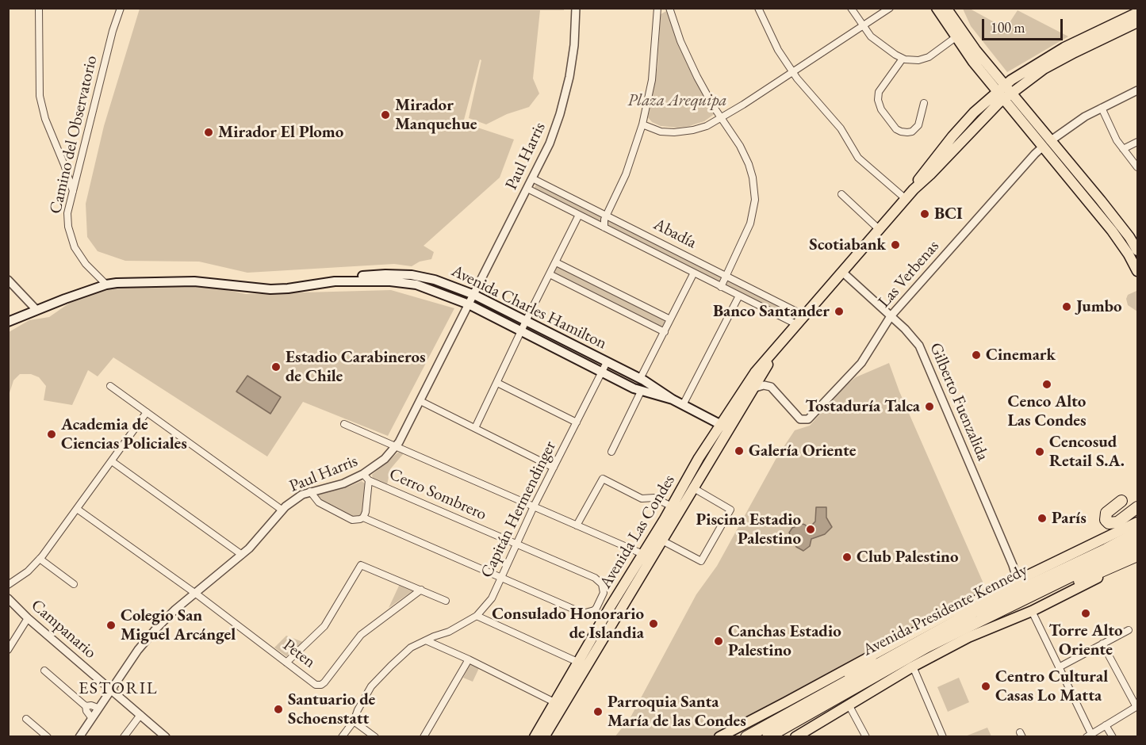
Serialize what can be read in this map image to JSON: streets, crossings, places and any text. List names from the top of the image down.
{
  "streets": {
    "highway": ["Avenida Presidente Kennedy"],
    "main road": ["Avenida Charles Hamilton", "Avenida Las Condes"],
    "street": [
      "Camino del Observatorio",
      "Paul Harris",
      "Abadía",
      "Las Verbenas",
      "Gilberto Fuenzalida",
      "Cerro Sombrero",
      "Capitán Hermendinger",
      "Campanario",
      "Peten"
    ]
  },
  "crossings": [
    ["Camino del Observatorio", "Avenida Charles Hamilton"],
    ["Paul Harris", "Abadía"],
    ["Paul Harris", "Avenida Charles Hamilton"],
    ["Paul Harris", "Cerro Sombrero"],
    ["Paul Harris", "Campanario"],
    ["Paul Harris", "Peten"],
    ["Abadía", "Avenida Las Condes"],
    ["Las Verbenas", "Gilberto Fuenzalida"],
    ["Las Verbenas", "Avenida Las Condes"],
    ["Avenida Charles Hamilton", "Capitán Hermendinger"],
    ["Avenida Charles Hamilton", "Avenida Las Condes"],
    ["Gilberto Fuenzalida", "Avenida Las Condes"],
    ["Cerro Sombrero", "Capitán Hermendinger"]
  ],
  "districts": ["ESTORIL"],
  "parks": ["Plaza Arequipa"],
  "places": [
    "Mirador Manquehue",
    "Mirador El Plomo",
    "BCI",
    "Scotiabank",
    "Jumbo",
    "Banco Santander",
    "Cinemark",
    "Estadio Carabineros de Chile",
    "Cenco Alto Las Condes",
    "Tostaduría Talca",
    "Academia de Ciencias Policiales",
    "Galería Oriente",
    "Cencosud Retail S.A.",
    "París",
    "Piscina Estadio Palestino",
    "Club Palestino",
    "Torre Alto Oriente",
    "Consulado Honorario de Islandia",
    "Colegio San Miguel Arcángel",
    "Canchas Estadio Palestino",
    "Centro Cultural Casas Lo Matta",
    "Santuario de Schoenstatt",
    "Parroquia Santa María de las Condes"
  ],
  "scale_bar": "100 m"
}
